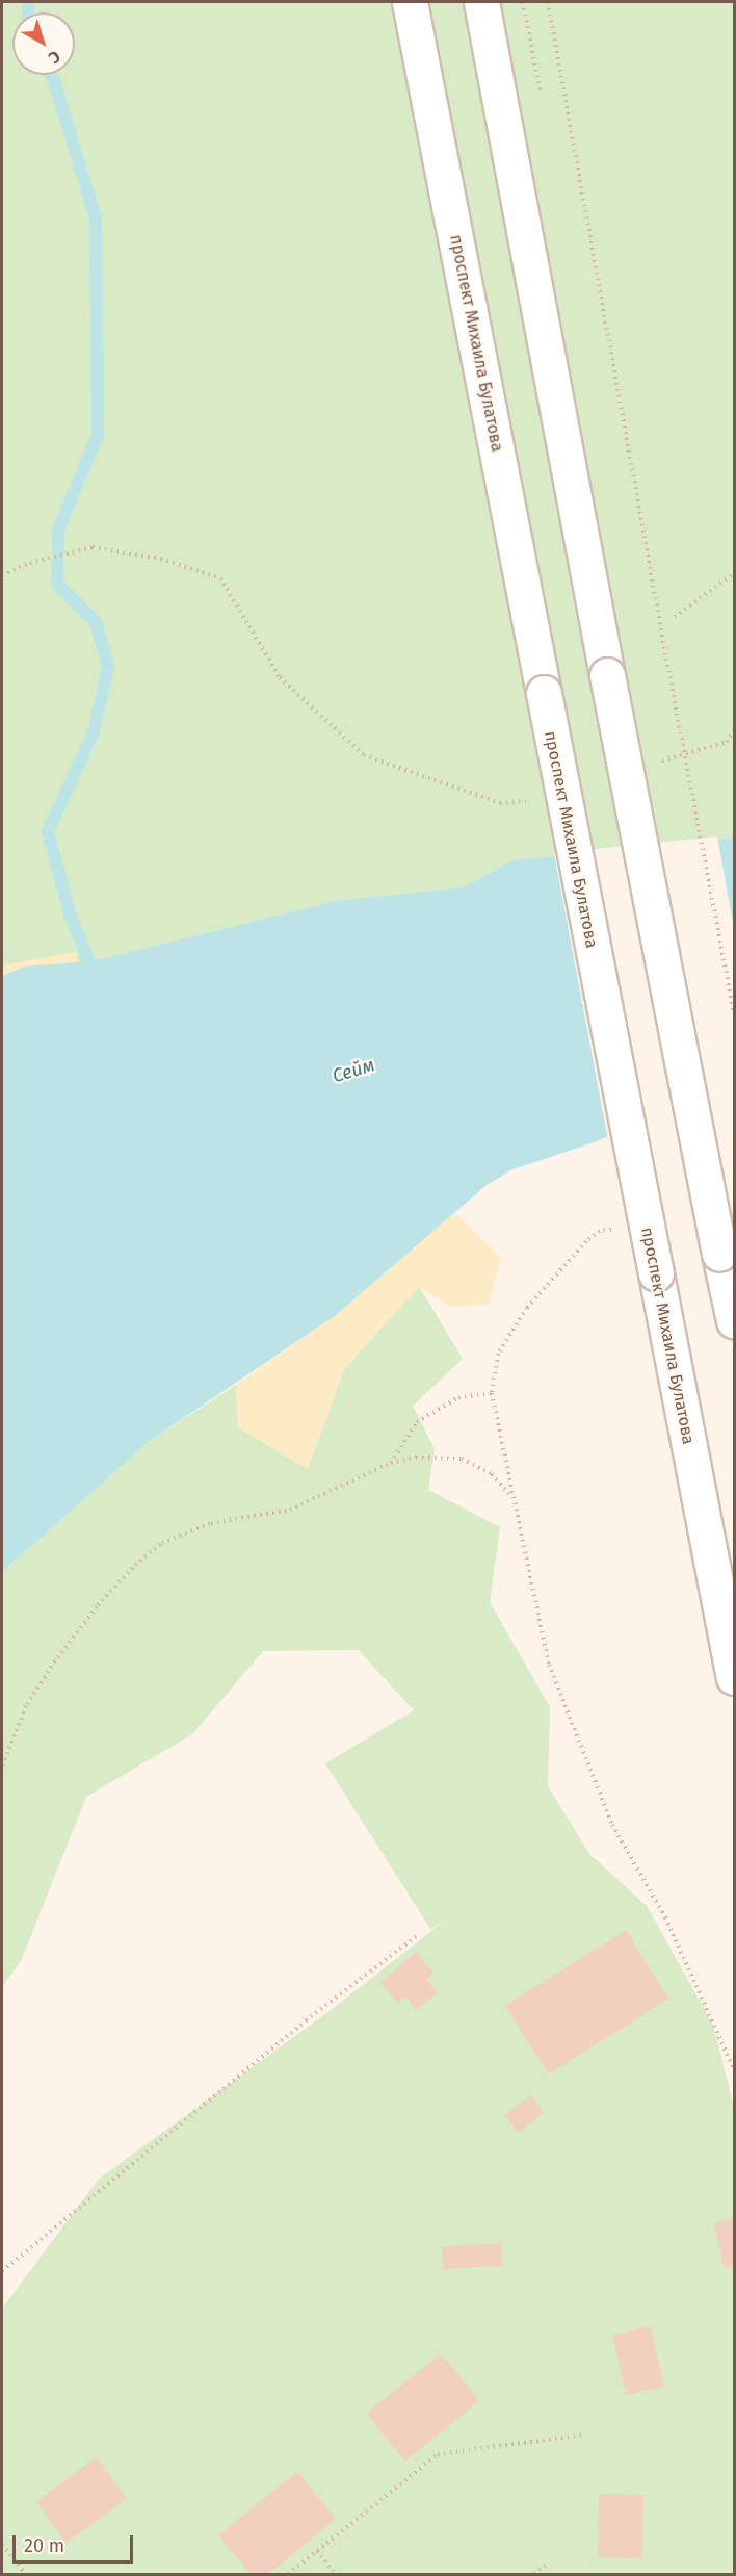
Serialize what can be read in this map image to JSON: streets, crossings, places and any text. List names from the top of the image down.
{
  "streets": {
    "street": ["проспект Михаила Булатова"]
  },
  "water": ["Сейм"],
  "scale_bar": "20 m",
  "north": "bottom right"
}
